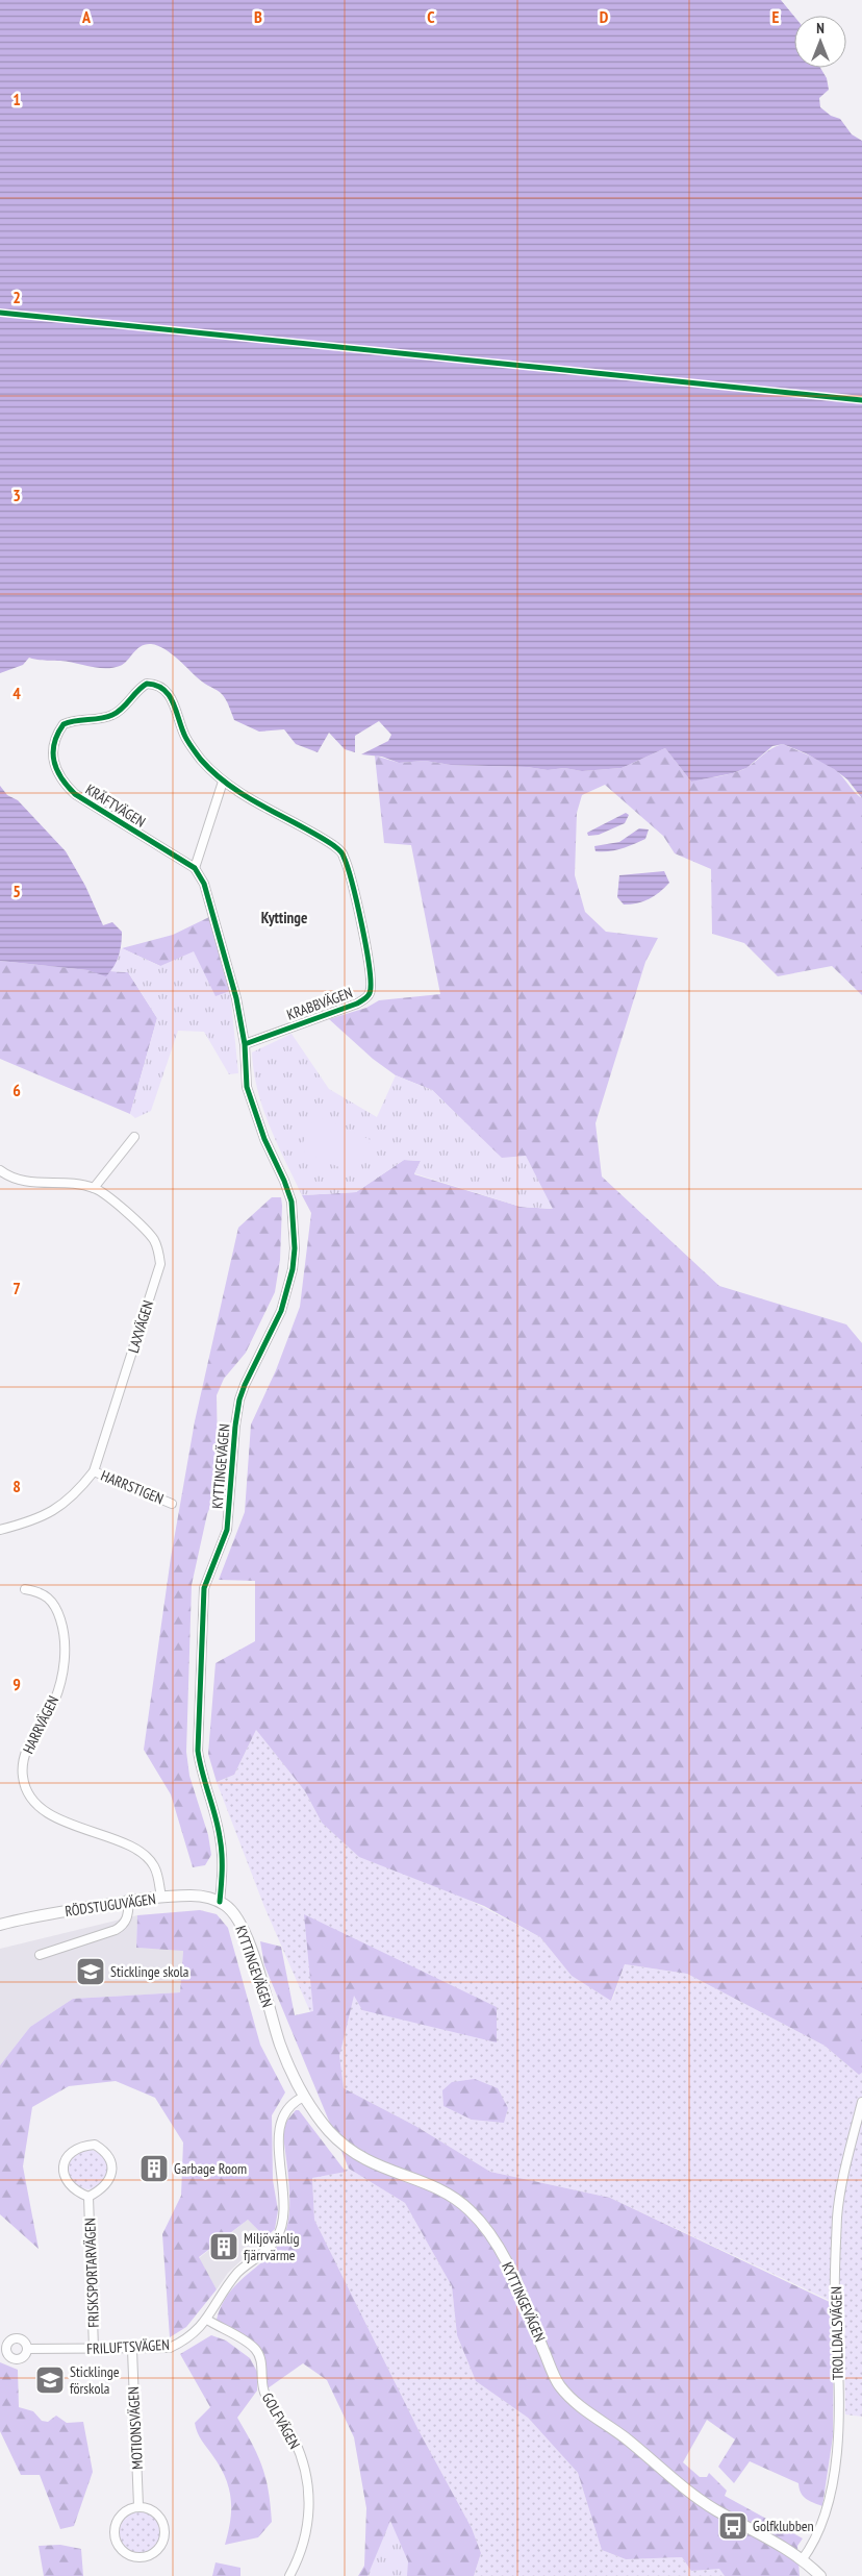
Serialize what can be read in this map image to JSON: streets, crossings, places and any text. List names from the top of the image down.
{
  "streets": {
    "street": [
      "KRÄFTVÄGEN",
      "KRABBVÄGEN",
      "LAXVÄGEN",
      "KYTTINGEVÄGEN",
      "HARRSTIGEN",
      "HARRVÄGEN",
      "RÖDSTUGUVÄGEN",
      "FRISKSPORTARVÄGEN",
      "TROLLDALSVÄGEN",
      "FRILUFTSVÄGEN",
      "GOLFVÄGEN",
      "MOTIONSVÄGEN"
    ]
  },
  "crossings": [
    ["KRÄFTVÄGEN", "KRABBVÄGEN"],
    ["KRABBVÄGEN", "KYTTINGEVÄGEN"],
    ["LAXVÄGEN", "HARRSTIGEN"],
    ["KYTTINGEVÄGEN", "RÖDSTUGUVÄGEN"],
    ["KYTTINGEVÄGEN", "TROLLDALSVÄGEN"],
    ["KYTTINGEVÄGEN", "FRILUFTSVÄGEN"],
    ["HARRVÄGEN", "RÖDSTUGUVÄGEN"],
    ["FRISKSPORTARVÄGEN", "FRILUFTSVÄGEN"],
    ["FRILUFTSVÄGEN", "GOLFVÄGEN"],
    ["FRILUFTSVÄGEN", "MOTIONSVÄGEN"]
  ],
  "districts": ["Kyttinge"],
  "places": {
    "school or university": ["Sticklinge skola", "Sticklinge förskola"],
    "building": ["Garbage Room", "Miljövänlig fjärrvärme"],
    "bus stop": ["Golfklubben"]
  },
  "north": "top",
  "grid": {
    "columns": [
      "A",
      "B",
      "C",
      "D",
      "E"
    ],
    "rows": [
      "1",
      "2",
      "3",
      "4",
      "5",
      "6",
      "7",
      "8",
      "9"
    ]
  }
}
